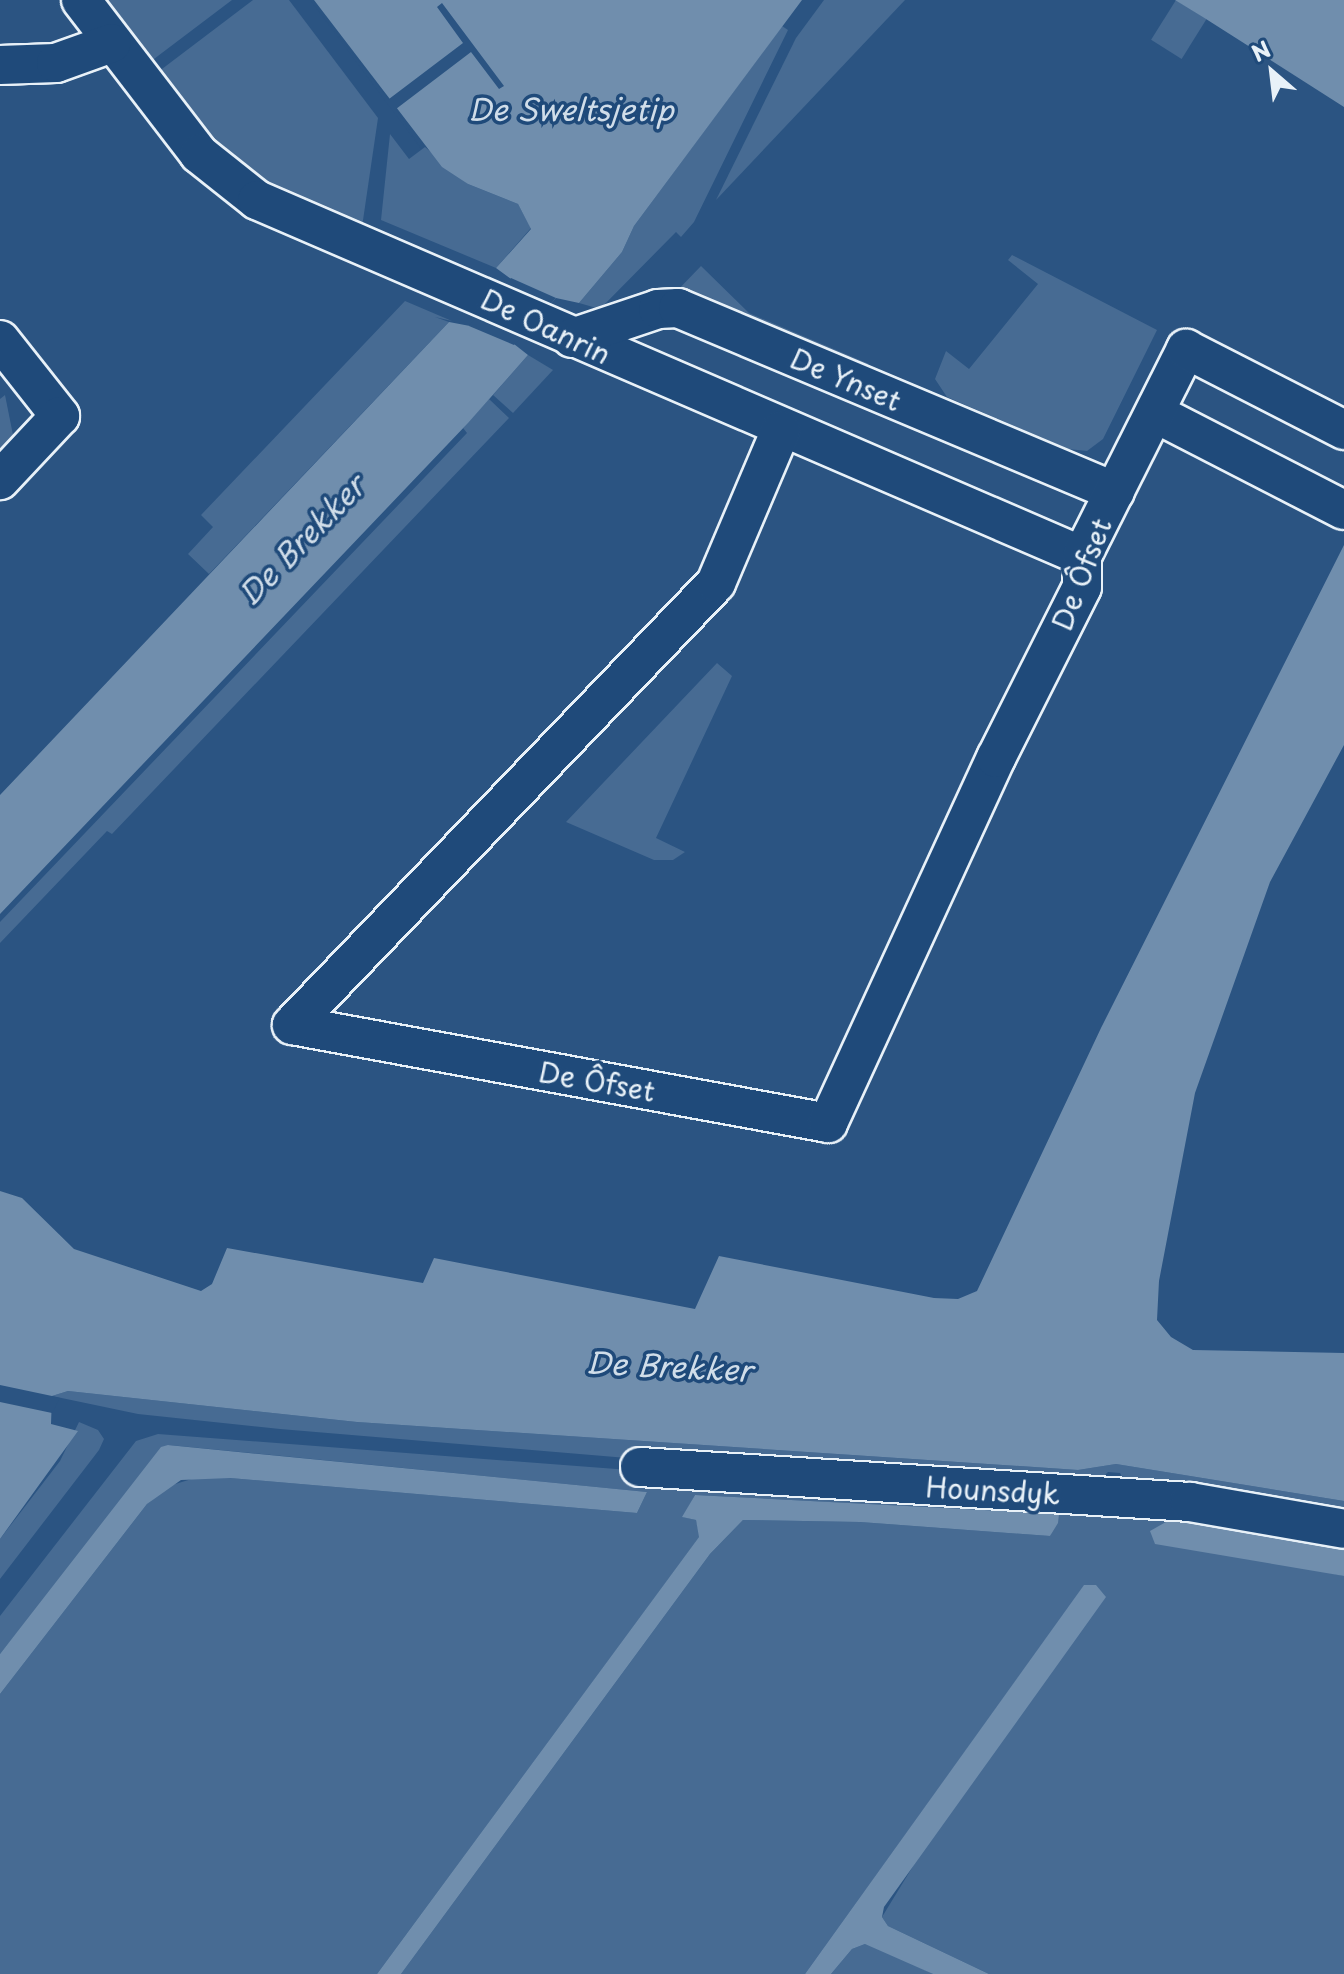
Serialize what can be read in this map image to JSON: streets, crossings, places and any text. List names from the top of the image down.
{
  "streets": {
    "street": [
      "De Oanrin",
      "De Ynset",
      "De Ôfset",
      "Hounsdyk"
    ]
  },
  "crossings": [
    ["De Oanrin", "De Ynset"],
    ["De Oanrin", "De Ôfset"],
    ["De Ynset", "De Ôfset"]
  ],
  "water": ["De Sweltsjetip", "De Brekker"],
  "north": "top left"
}
